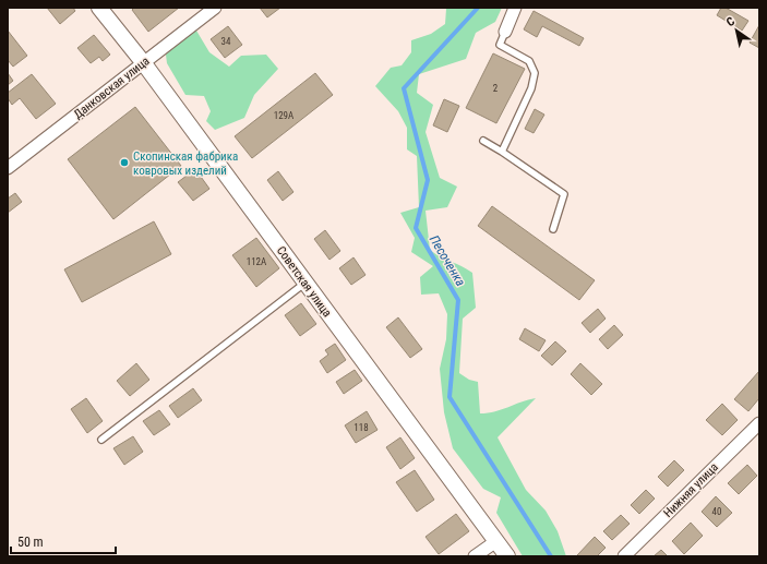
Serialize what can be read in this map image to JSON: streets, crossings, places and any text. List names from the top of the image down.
{
  "streets": {
    "street": ["Данковская улица", "Советская улица", "Нижняя улица"]
  },
  "crossings": [
    ["Данковская улица", "Советская улица"]
  ],
  "water": ["Песоченка"],
  "places": ["Скопинская фабрика ковровых изделий"],
  "house_numbers": [
    "34",
    "2",
    "129А",
    "112А",
    "118",
    "40"
  ],
  "scale_bar": "50 m",
  "north": "top left"
}
